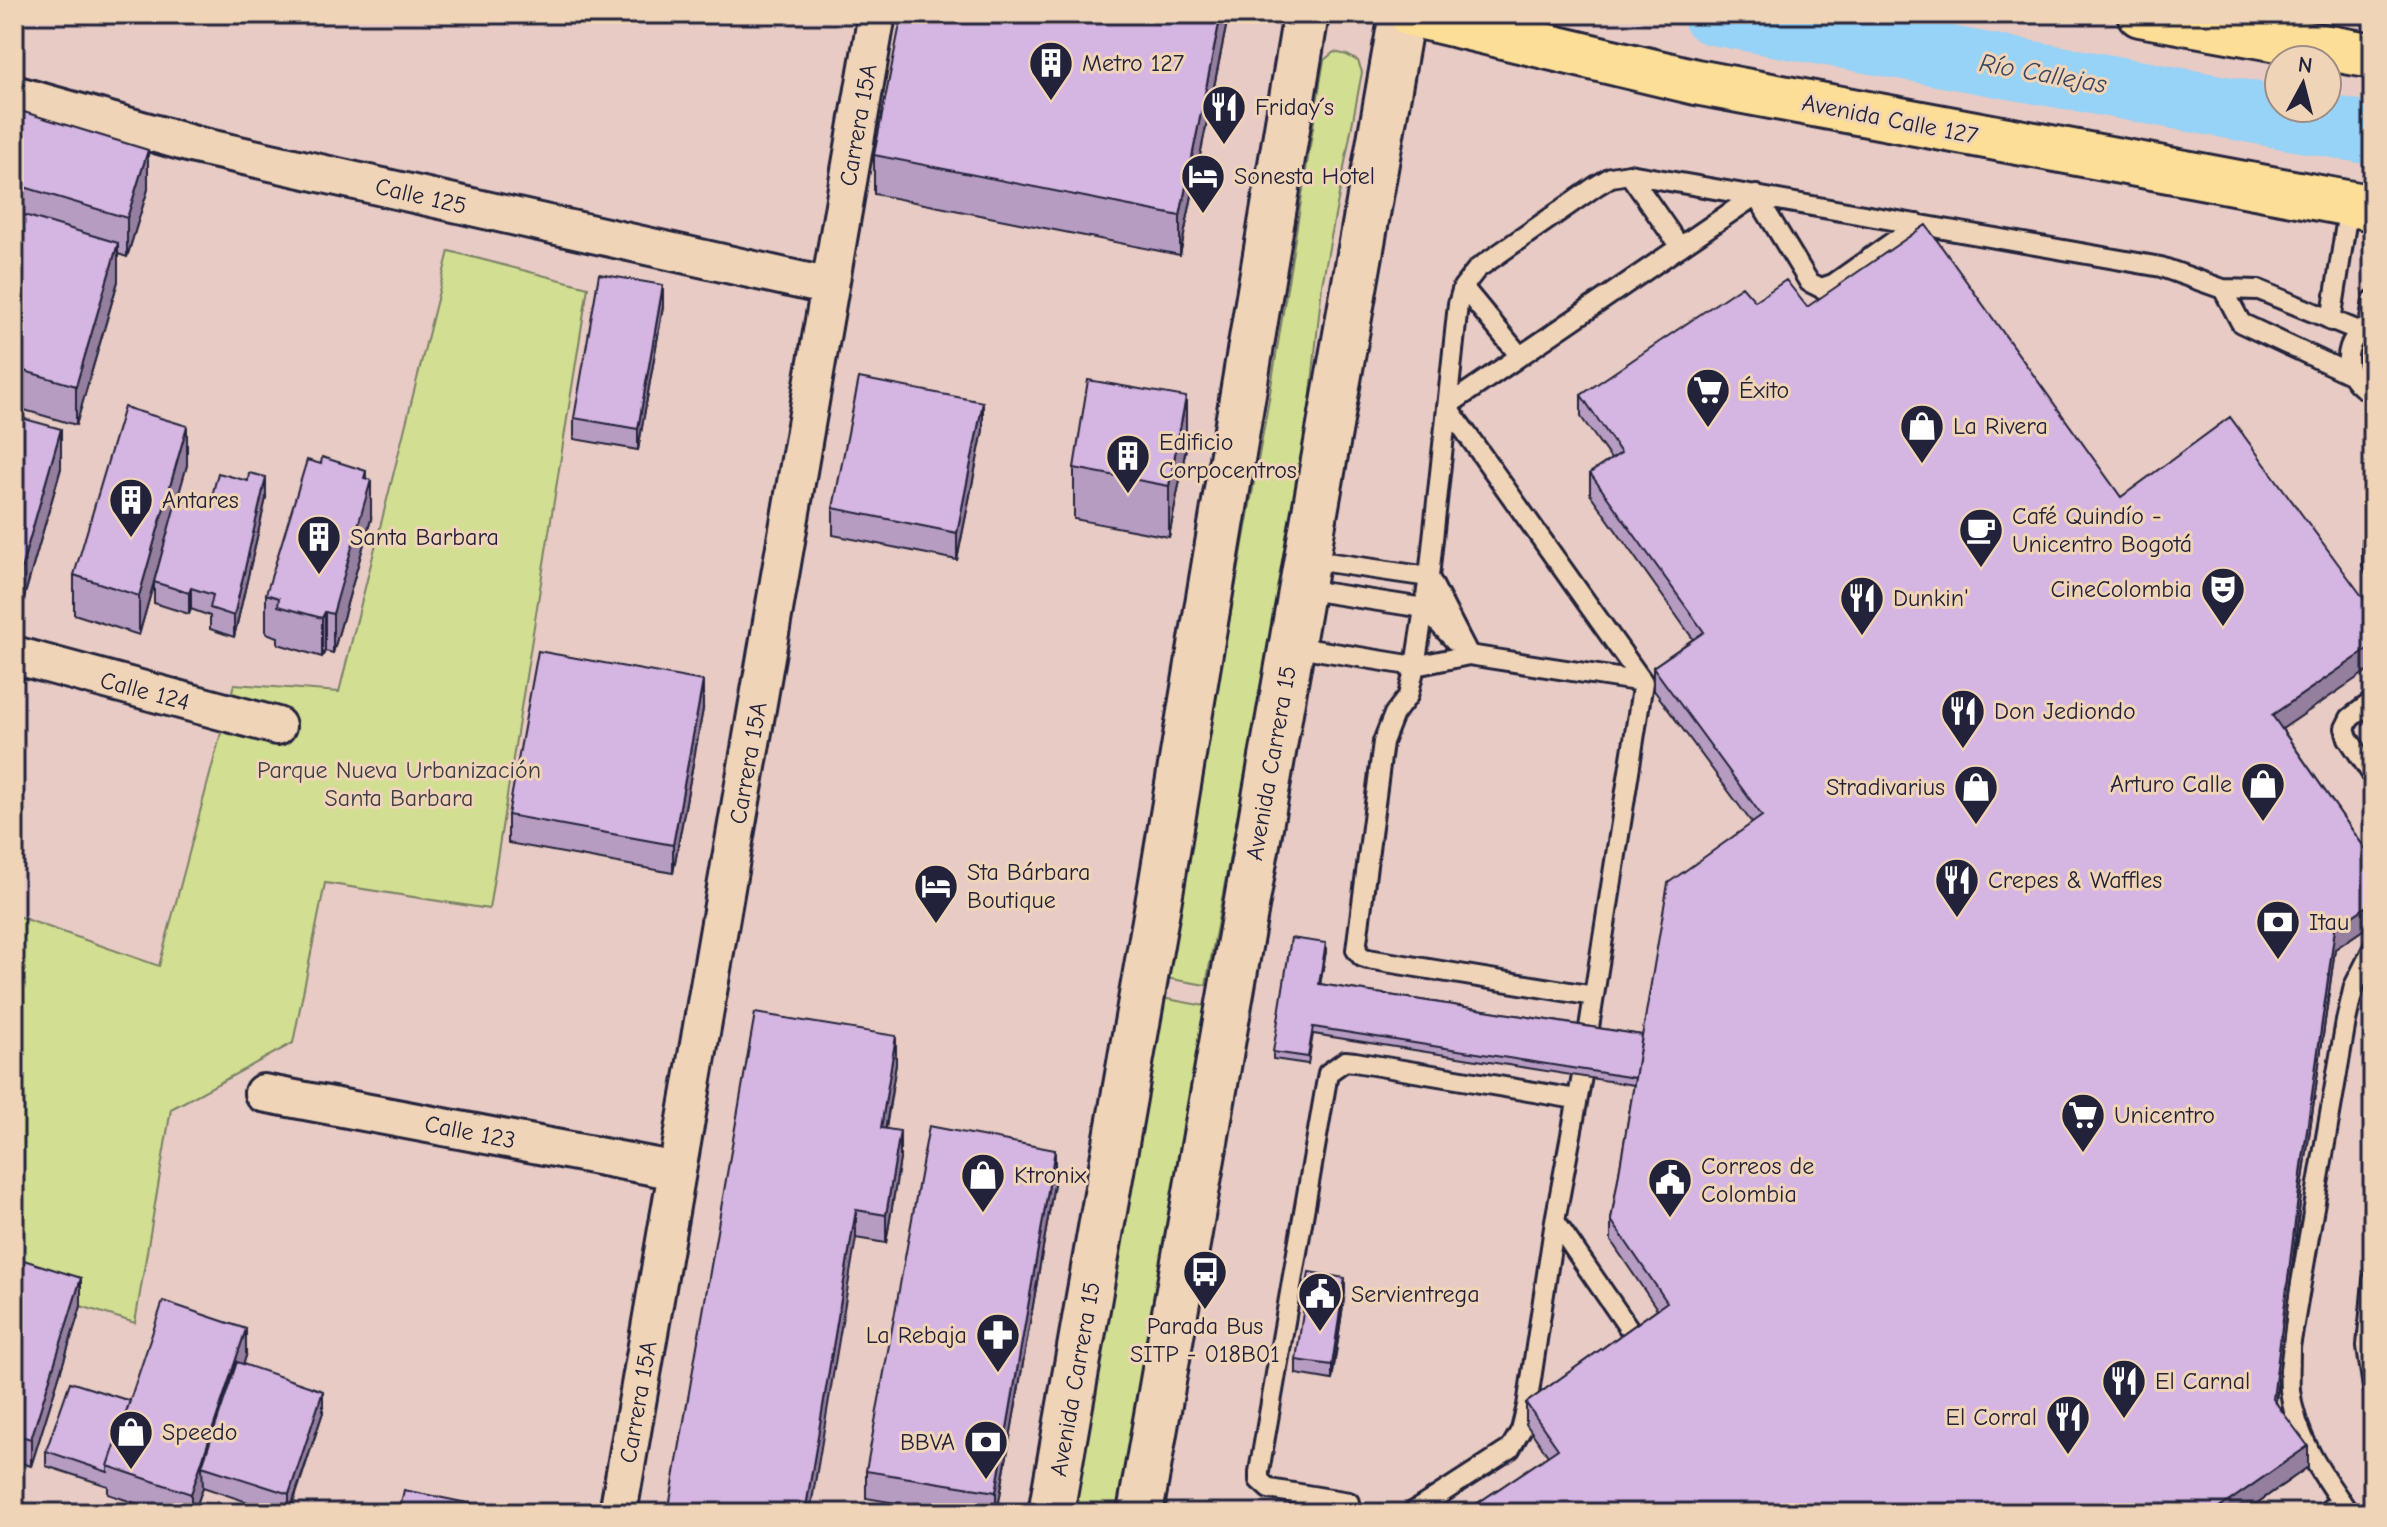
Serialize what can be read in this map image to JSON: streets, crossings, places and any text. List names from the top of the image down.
{
  "streets": {
    "main road": ["Avenida Calle 127", "Avenida Carrera 15"],
    "street": [
      "Carrera 15A",
      "Calle 125",
      "Calle 124",
      "Calle 123"
    ]
  },
  "crossings": [
    ["Carrera 15A", "Calle 125"],
    ["Carrera 15A", "Calle 123"]
  ],
  "water": ["Río Callejas"],
  "parks": ["Parque Nueva Urbanización Santa Barbara"],
  "places": {
    "building": [
      "Metro 127",
      "Edificio Corpocentros",
      "Antares",
      "Santa Barbara"
    ],
    "restaurant": [
      "Friday´s",
      "Dunkin'",
      "Don Jediondo",
      "Crepes & Waffles",
      "El Carnal",
      "El Corral"
    ],
    "hotel": ["Sonesta Hotel", "Sta Bárbara Boutique"],
    "supermarket": ["Éxito", "Unicentro"],
    "shop": [
      "La Rivera",
      "Arturo Calle",
      "Stradivarius",
      "Ktronix",
      "Speedo"
    ],
    "cafe": ["Café Quindío - Unicentro Bogotá"],
    "theatre": ["CineColombia"],
    "bank": ["Itau", "BBVA"],
    "public building": ["Correos de Colombia", "Servientrega"],
    "bus stop": ["Parada Bus SITP - 018B01"],
    "pharmacy": ["La Rebaja"]
  },
  "north": "top"
}
